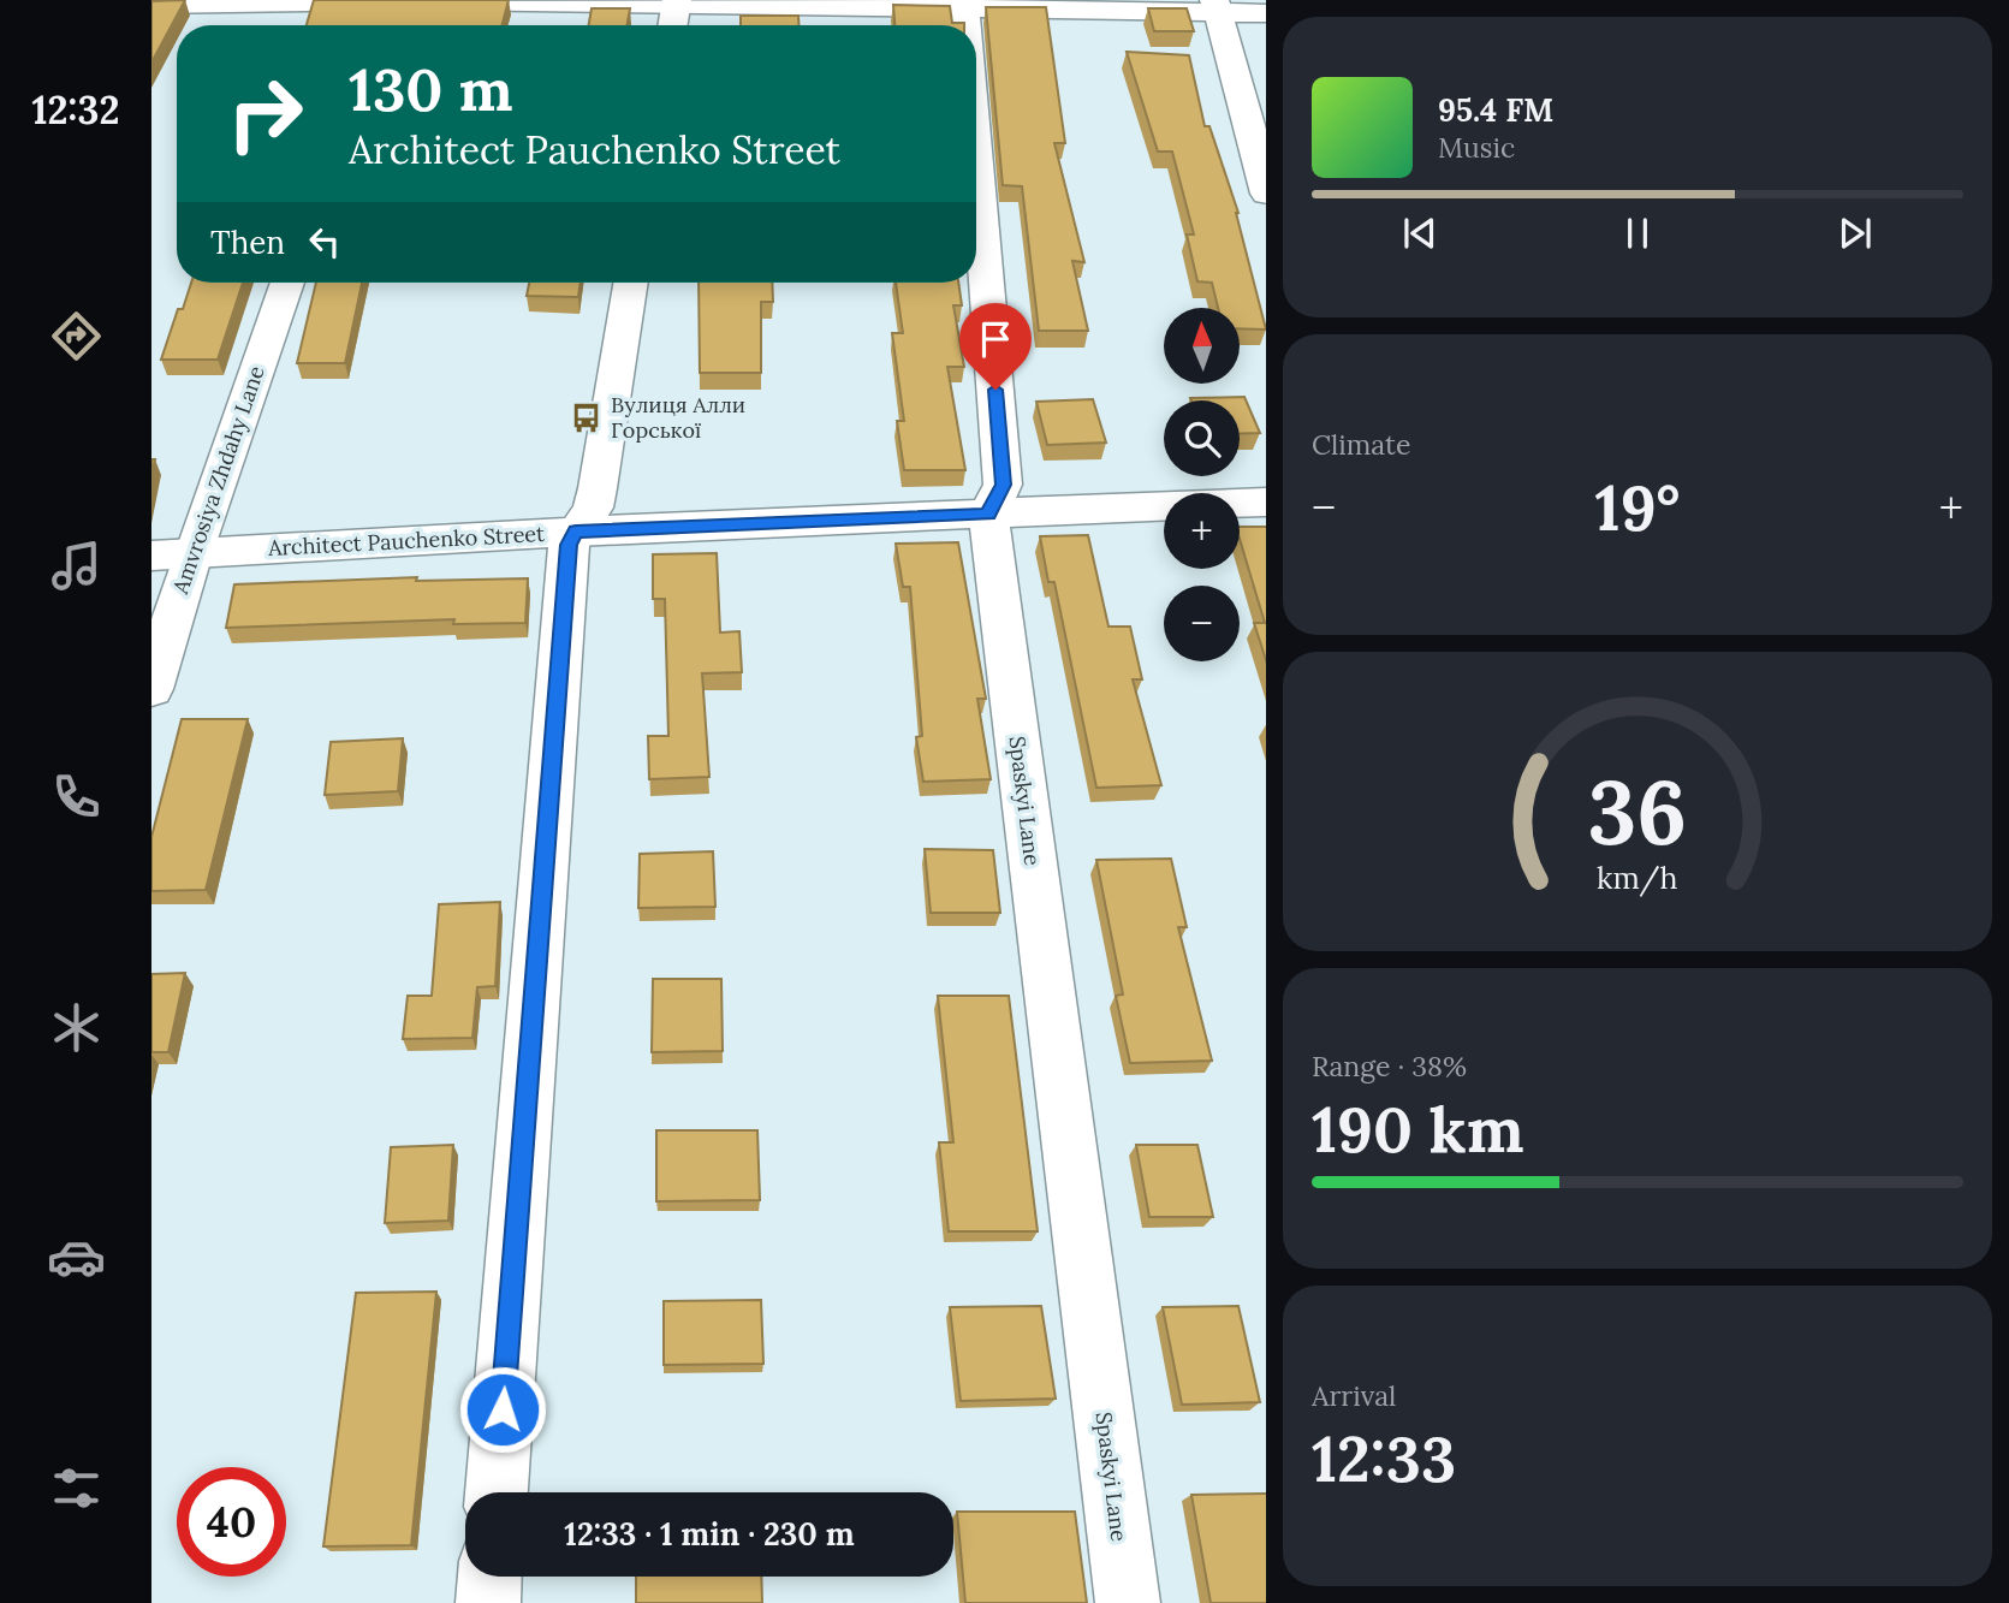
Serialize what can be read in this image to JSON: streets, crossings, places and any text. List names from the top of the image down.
{
  "streets": {
    "street": ["Amvrosiya Zhdahy Lane", "Architect Pauchenko Street", "Spaskyi Lane"]
  },
  "crossings": [
    ["Amvrosiya Zhdahy Lane", "Architect Pauchenko Street"],
    ["Architect Pauchenko Street", "Spaskyi Lane"]
  ],
  "places": {
    "bus stop": ["Вулиця Алли Горської"]
  },
  "north": "top",
  "page": {
    "tabs": "12:32",
    "turn": ["130 m", "Architect Pauchenko Street"],
    "song": ["95.4 FM", "Music"],
    "then": "Then",
    "map_buttons": ["+", "−"],
    "tile": [
      "Climate",
      ["Range · 38%", "190 km"],
      ["Arrival", "12:33"]
    ],
    "heat": ["−", "19°", "+"],
    "limit": "40",
    "trip": "12:33 · 1 min · 230 m",
    "gauge": ["36", "km/h"]
  }
}
